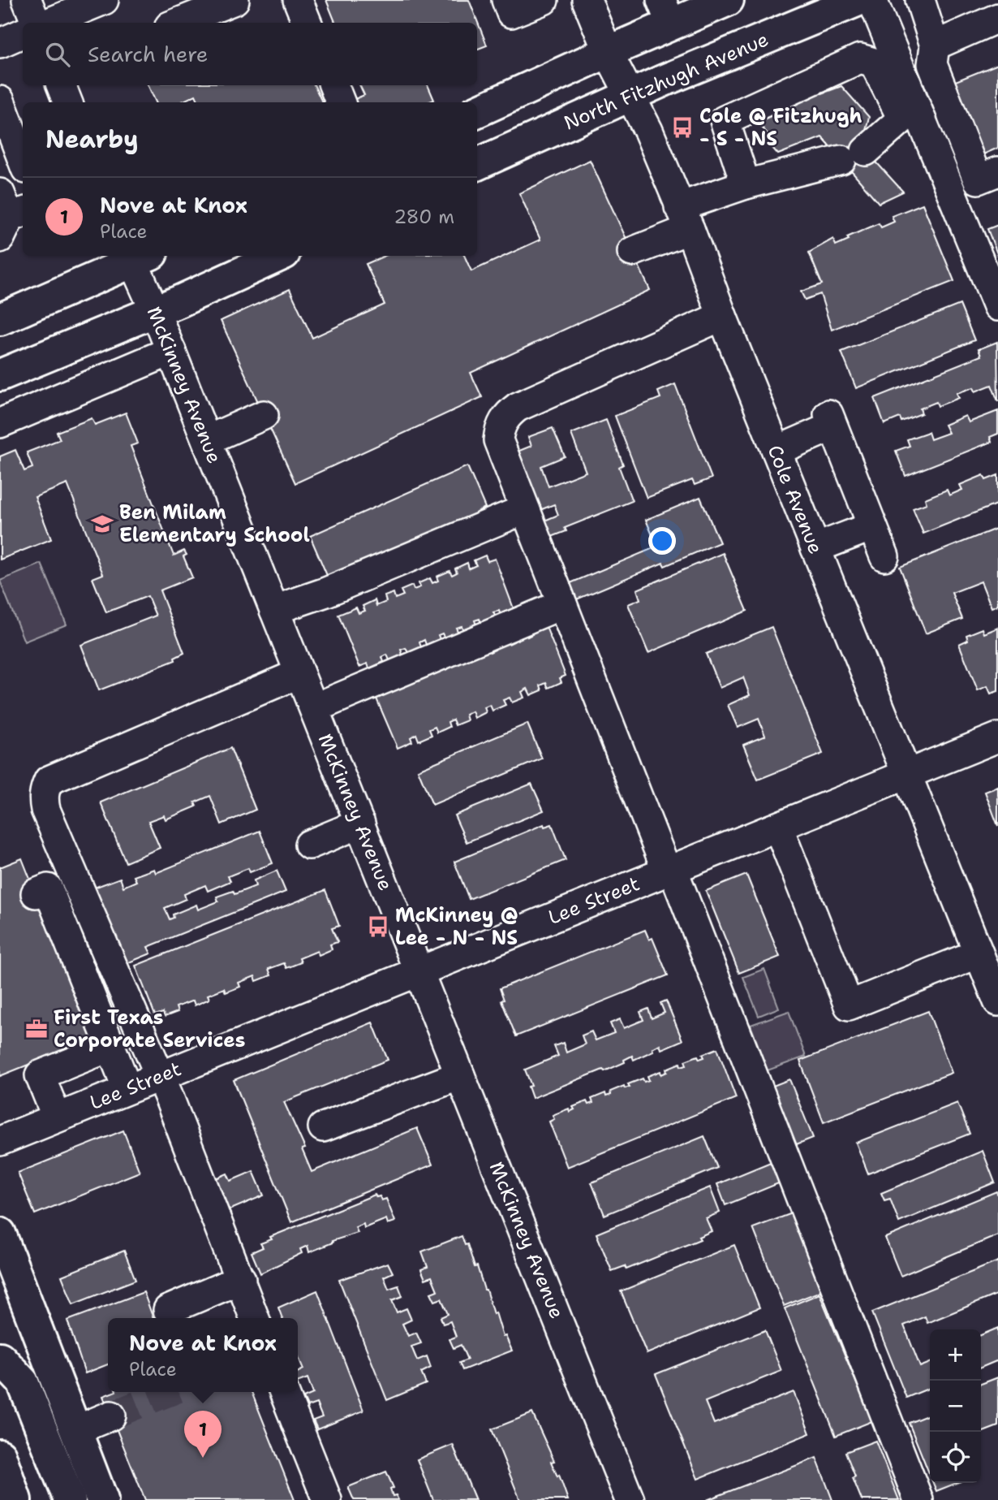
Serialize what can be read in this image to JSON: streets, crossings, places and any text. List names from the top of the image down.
{
  "streets": {
    "main road": ["North Fitzhugh Avenue"],
    "street": ["McKinney Avenue", "Cole Avenue", "Lee Street"]
  },
  "crossings": [
    ["North Fitzhugh Avenue", "Cole Avenue"],
    ["McKinney Avenue", "Lee Street"],
    ["Cole Avenue", "Lee Street"]
  ],
  "places": {
    "bus stop": ["Cole @ Fitzhugh - S - NS", "McKinney @ Lee - N - NS"],
    "school or university": ["Ben Milam Elementary School"],
    "office": ["First Texas Corporate Services"]
  },
  "page": {
    "search": "Search here",
    "heading": "Nearby",
    "list": [
      {
        "mark": "1",
        "name": "Nove at Knox",
        "note": "Place",
        "value": "280 m"
      }
    ],
    "popup": ["Nove at Knox", "Place"],
    "map_buttons": ["+", "−"],
    "pins": "1"
  }
}
